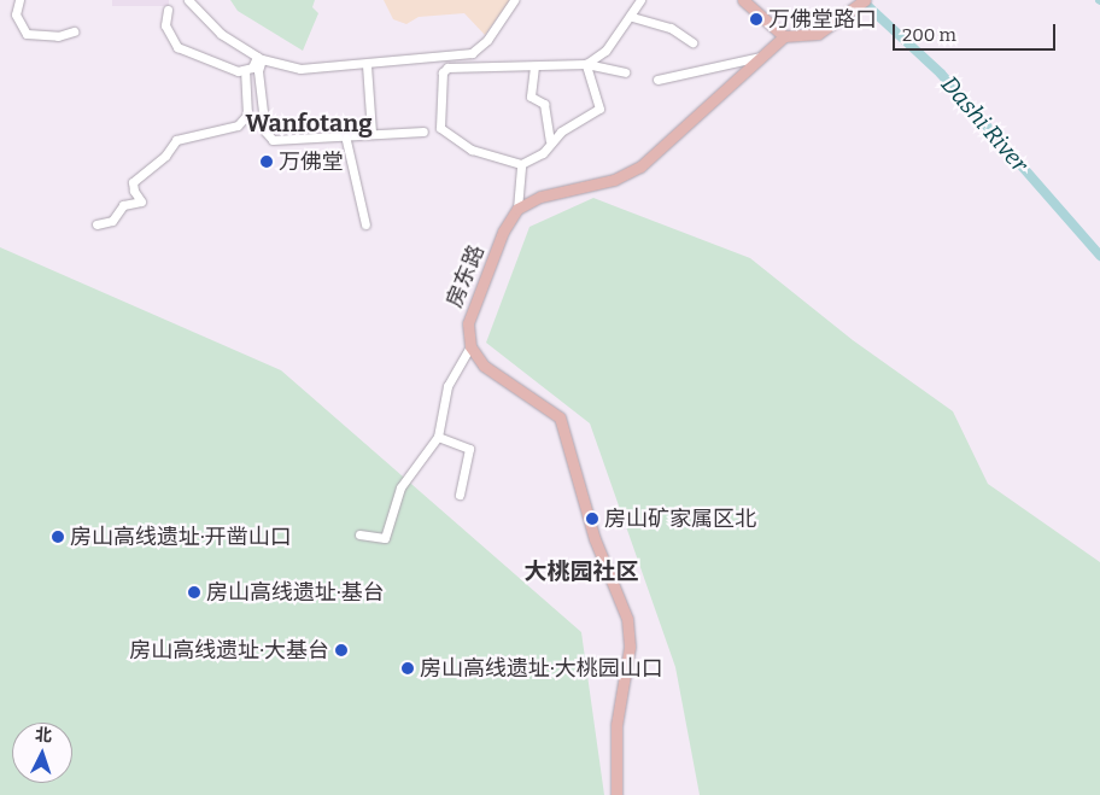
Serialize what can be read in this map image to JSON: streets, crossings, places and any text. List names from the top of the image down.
{
  "streets": {
    "main road": ["房东路"]
  },
  "districts": ["Wanfotang", "大桃园社区"],
  "water": ["Dashi River"],
  "places": [
    "万佛堂路口",
    "万佛堂",
    "房山矿家属区北",
    "房山高线遗址·开凿山口",
    "房山高线遗址·基台",
    "房山高线遗址·大基台",
    "房山高线遗址·大桃园山口"
  ],
  "scale_bar": "200 m",
  "north": "top"
}
